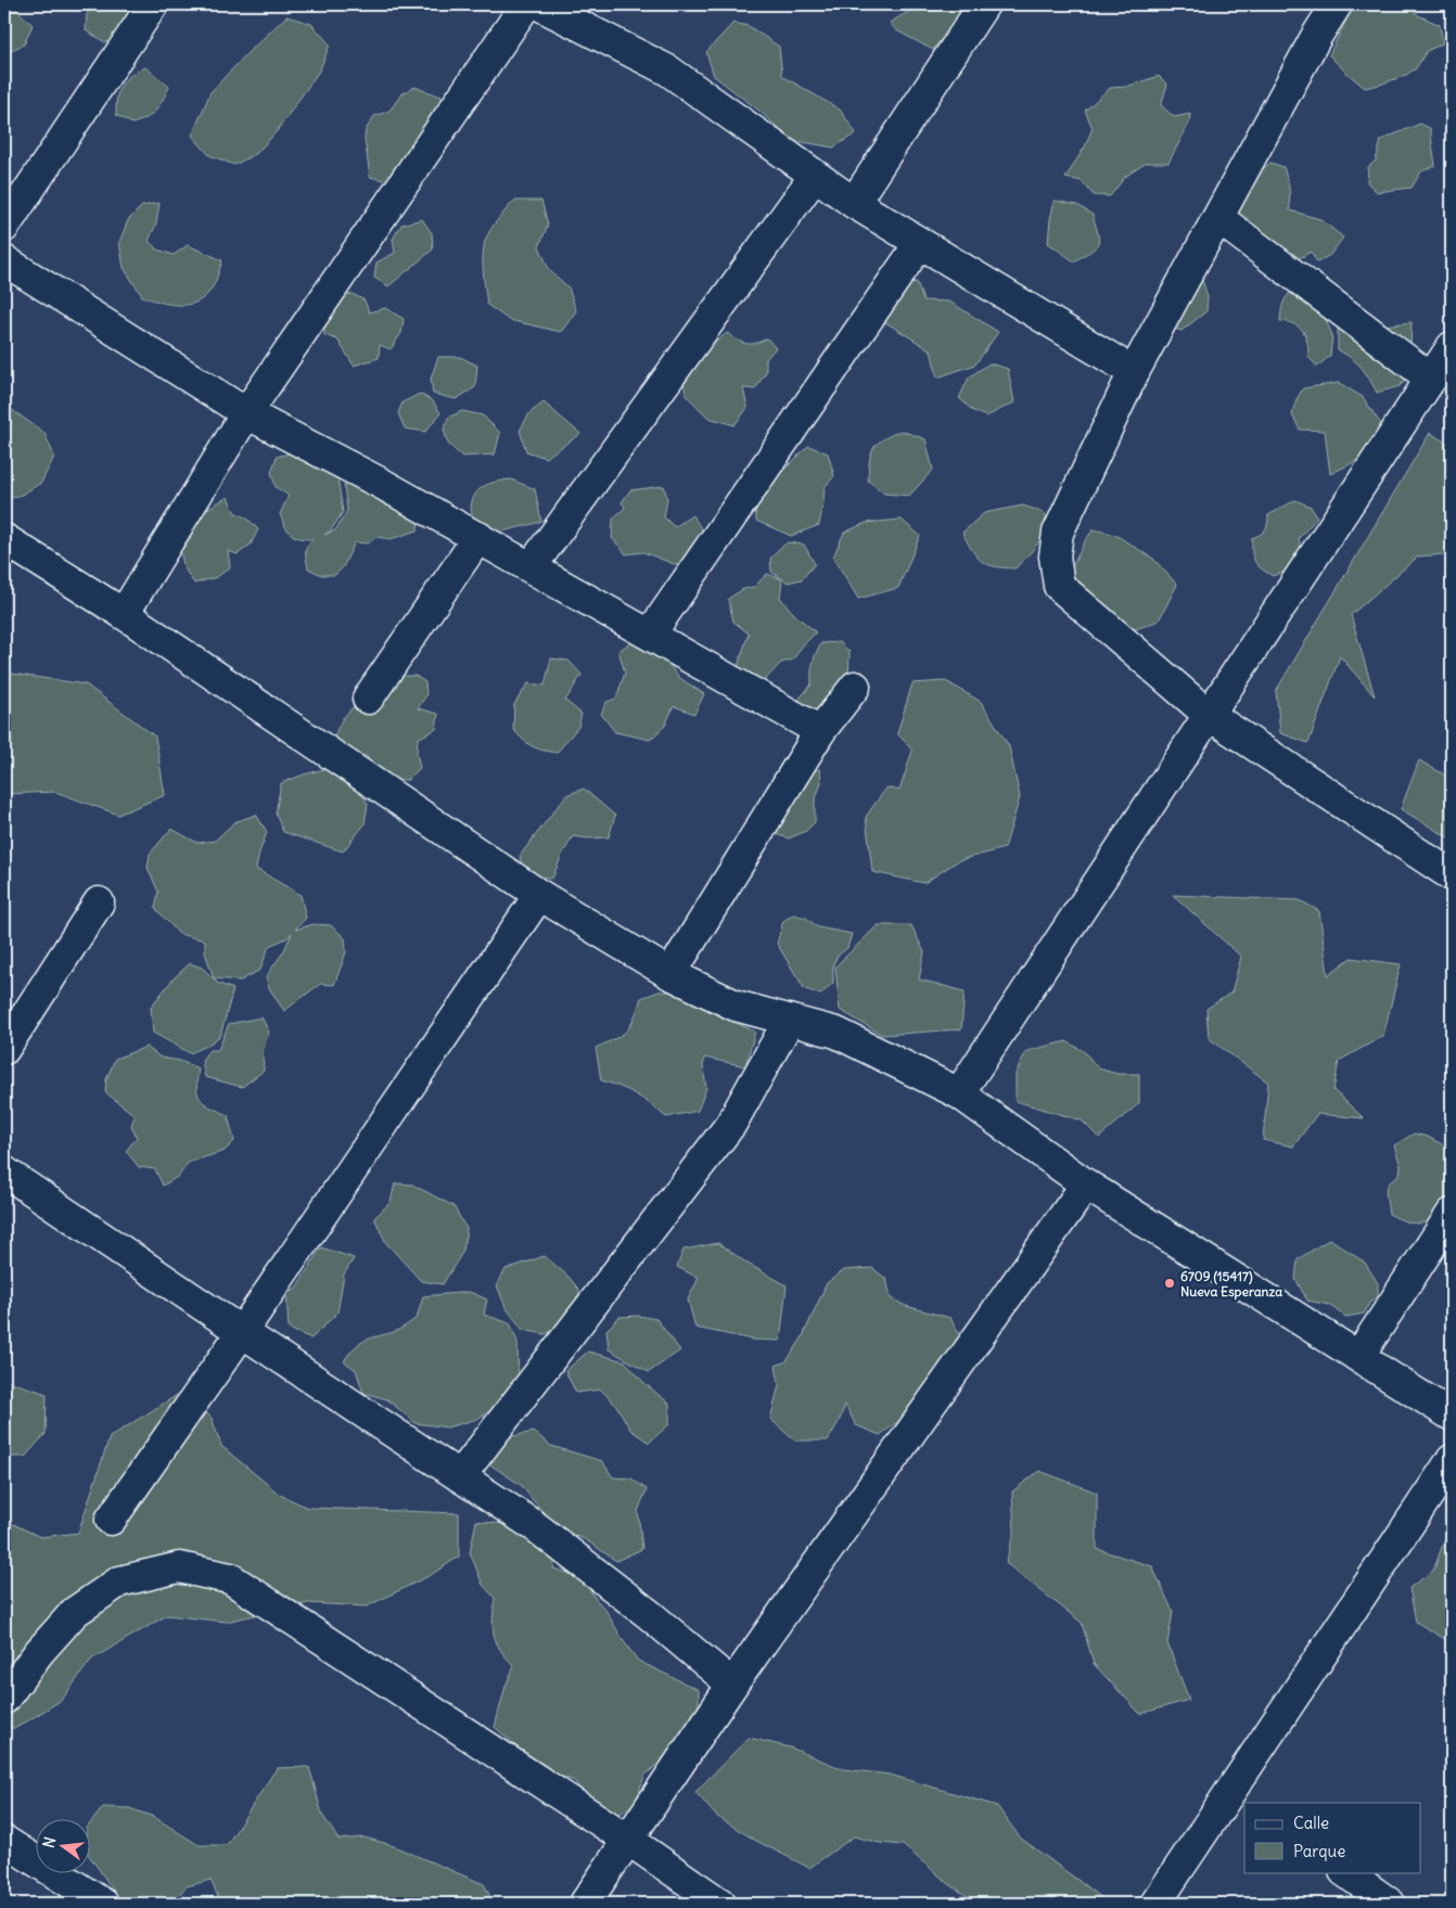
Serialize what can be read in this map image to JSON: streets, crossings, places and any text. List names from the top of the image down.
{
  "places": ["6709 (15417) Nueva Esperanza"],
  "legend": ["Calle", "Parque"],
  "north": "left"
}
